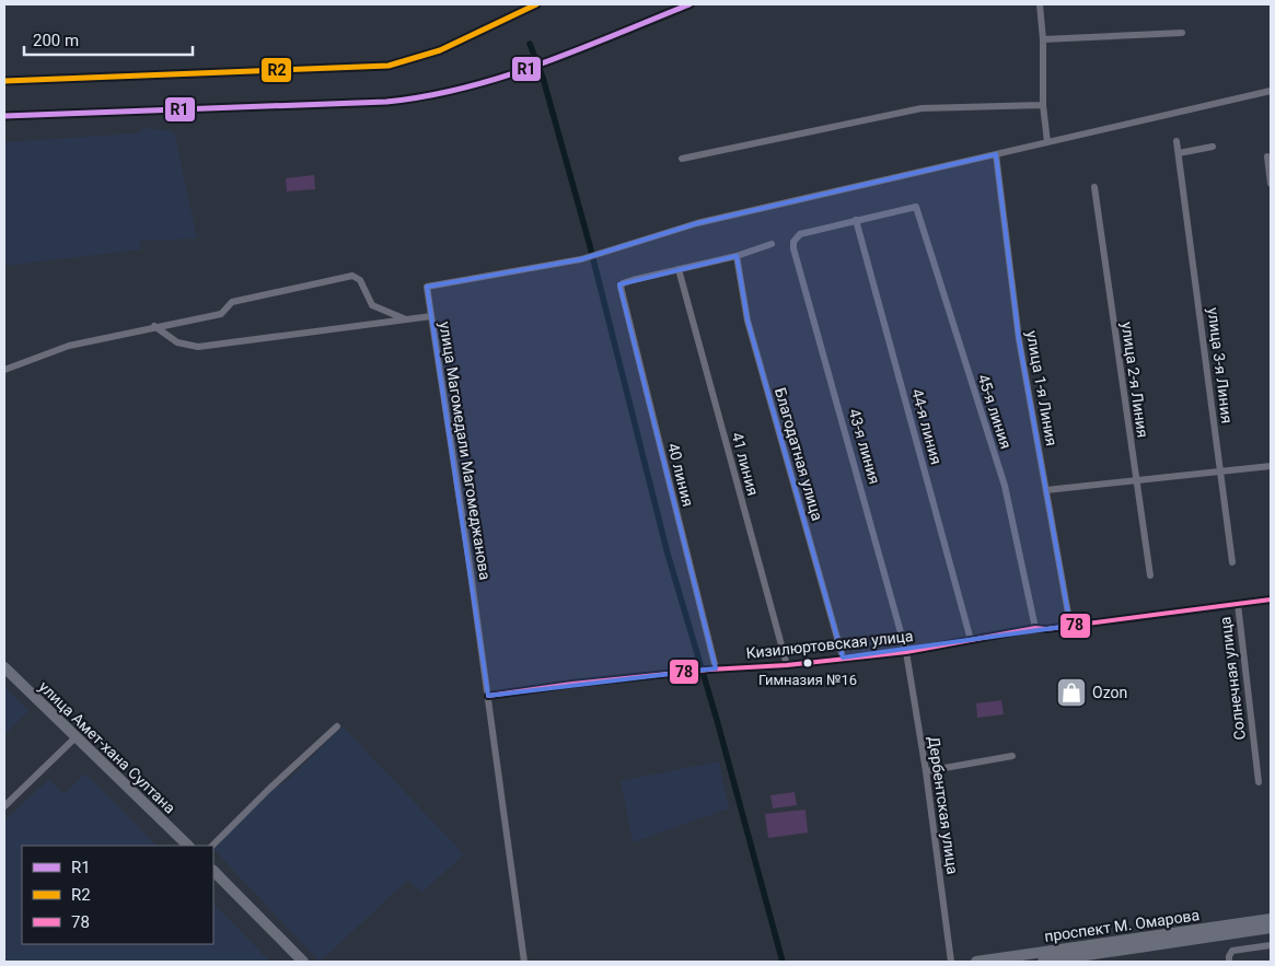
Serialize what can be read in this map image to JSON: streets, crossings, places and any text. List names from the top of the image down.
{
  "streets": {
    "main road": ["улица Амет-хана Султана", "проспект М. Омарова"],
    "street": [
      "улица 3-я Линия",
      "улица 2-я Линия",
      "улица 1-я Линия",
      "45-я линия",
      "44-я линия",
      "43-я линия",
      "улица Магомедали Магомеджановa",
      "Благодатная улица",
      "41 линия",
      "40 линия",
      "Кизилюртовская улица",
      "Солнечная улица",
      "Дербентская улица"
    ]
  },
  "crossings": [
    ["улица 1-я Линия", "Кизилюртовская улица"],
    ["45-я линия", "44-я линия"],
    ["45-я линия", "43-я линия"],
    ["45-я линия", "Кизилюртовская улица"],
    ["44-я линия", "43-я линия"],
    ["44-я линия", "Кизилюртовская улица"],
    ["43-я линия", "Кизилюртовская улица"],
    ["43-я линия", "Дербентская улица"],
    ["улица Магомедали Магомеджановa", "Кизилюртовская улица"],
    ["Благодатная улица", "Кизилюртовская улица"],
    ["41 линия", "40 линия"],
    ["41 линия", "Кизилюртовская улица"],
    ["40 линия", "Кизилюртовская улица"],
    ["Кизилюртовская улица", "Солнечная улица"],
    ["Кизилюртовская улица", "Дербентская улица"]
  ],
  "places": {
    "other": ["Гимназия №16"],
    "shop": ["Ozon"]
  },
  "lines": ["transit line R1", "transit line R2", "transit line 78"],
  "legend": ["R1", "R2", "78"],
  "scale_bar": "200 m"
}
